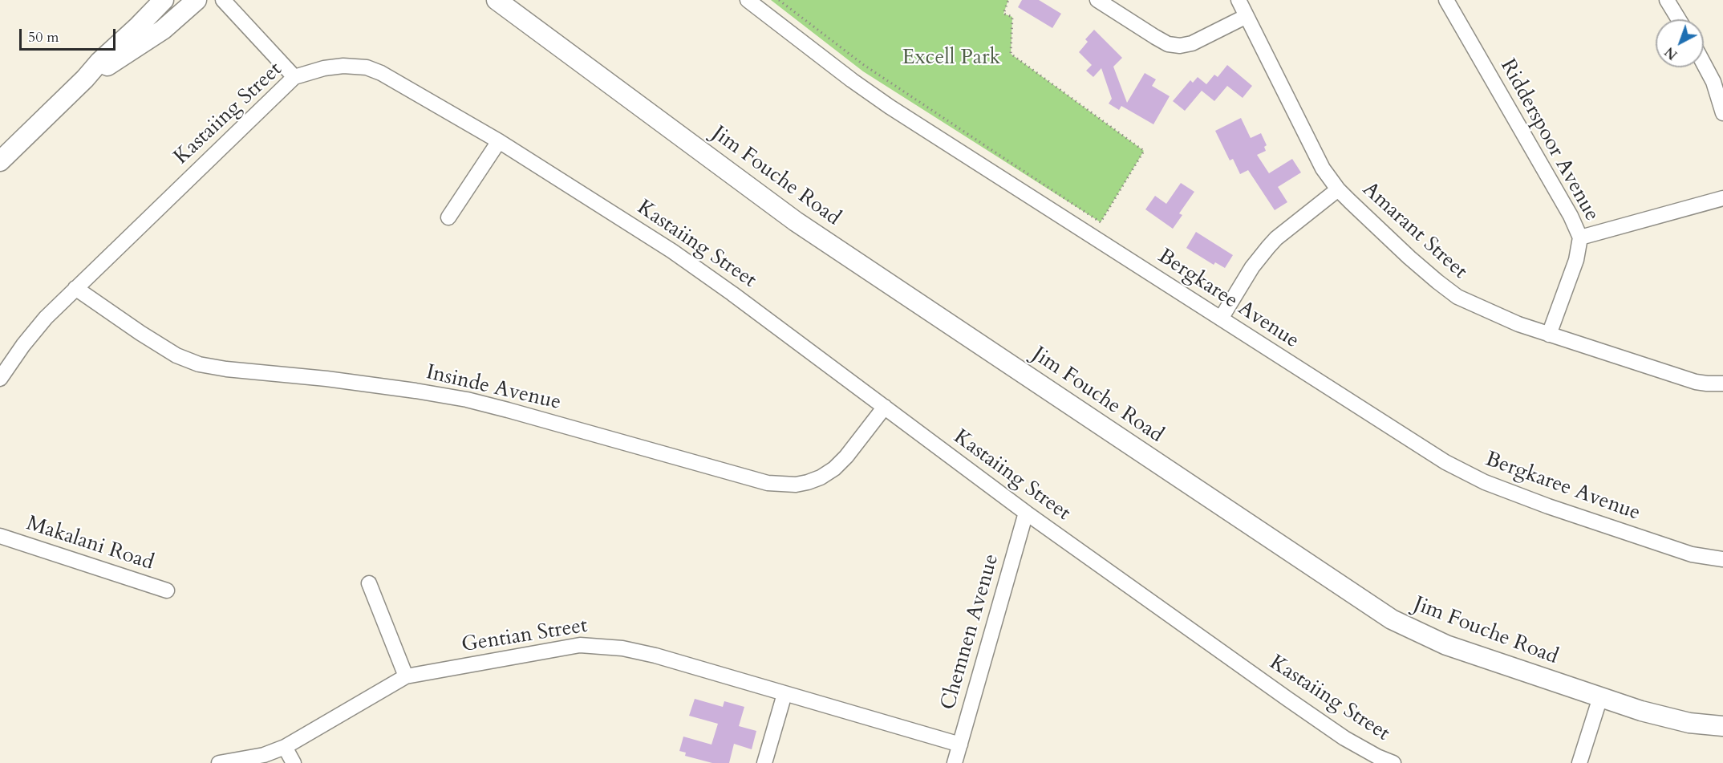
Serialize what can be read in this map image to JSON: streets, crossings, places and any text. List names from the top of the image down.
{
  "streets": {
    "street": [
      "Kastaiing Street",
      "Ridderspoor Avenue",
      "Jim Fouche Road",
      "Amarant Street",
      "Bergkaree Avenue",
      "Insinde Avenue",
      "Makalani Road",
      "Chemnen Avenue",
      "Gentian Street"
    ]
  },
  "crossings": [
    ["Kastaiing Street", "Insinde Avenue"],
    ["Kastaiing Street", "Chemnen Avenue"],
    ["Ridderspoor Avenue", "Amarant Street"],
    ["Chemnen Avenue", "Gentian Street"]
  ],
  "parks": ["Excell Park"],
  "scale_bar": "50 m",
  "north": "bottom left"
}
